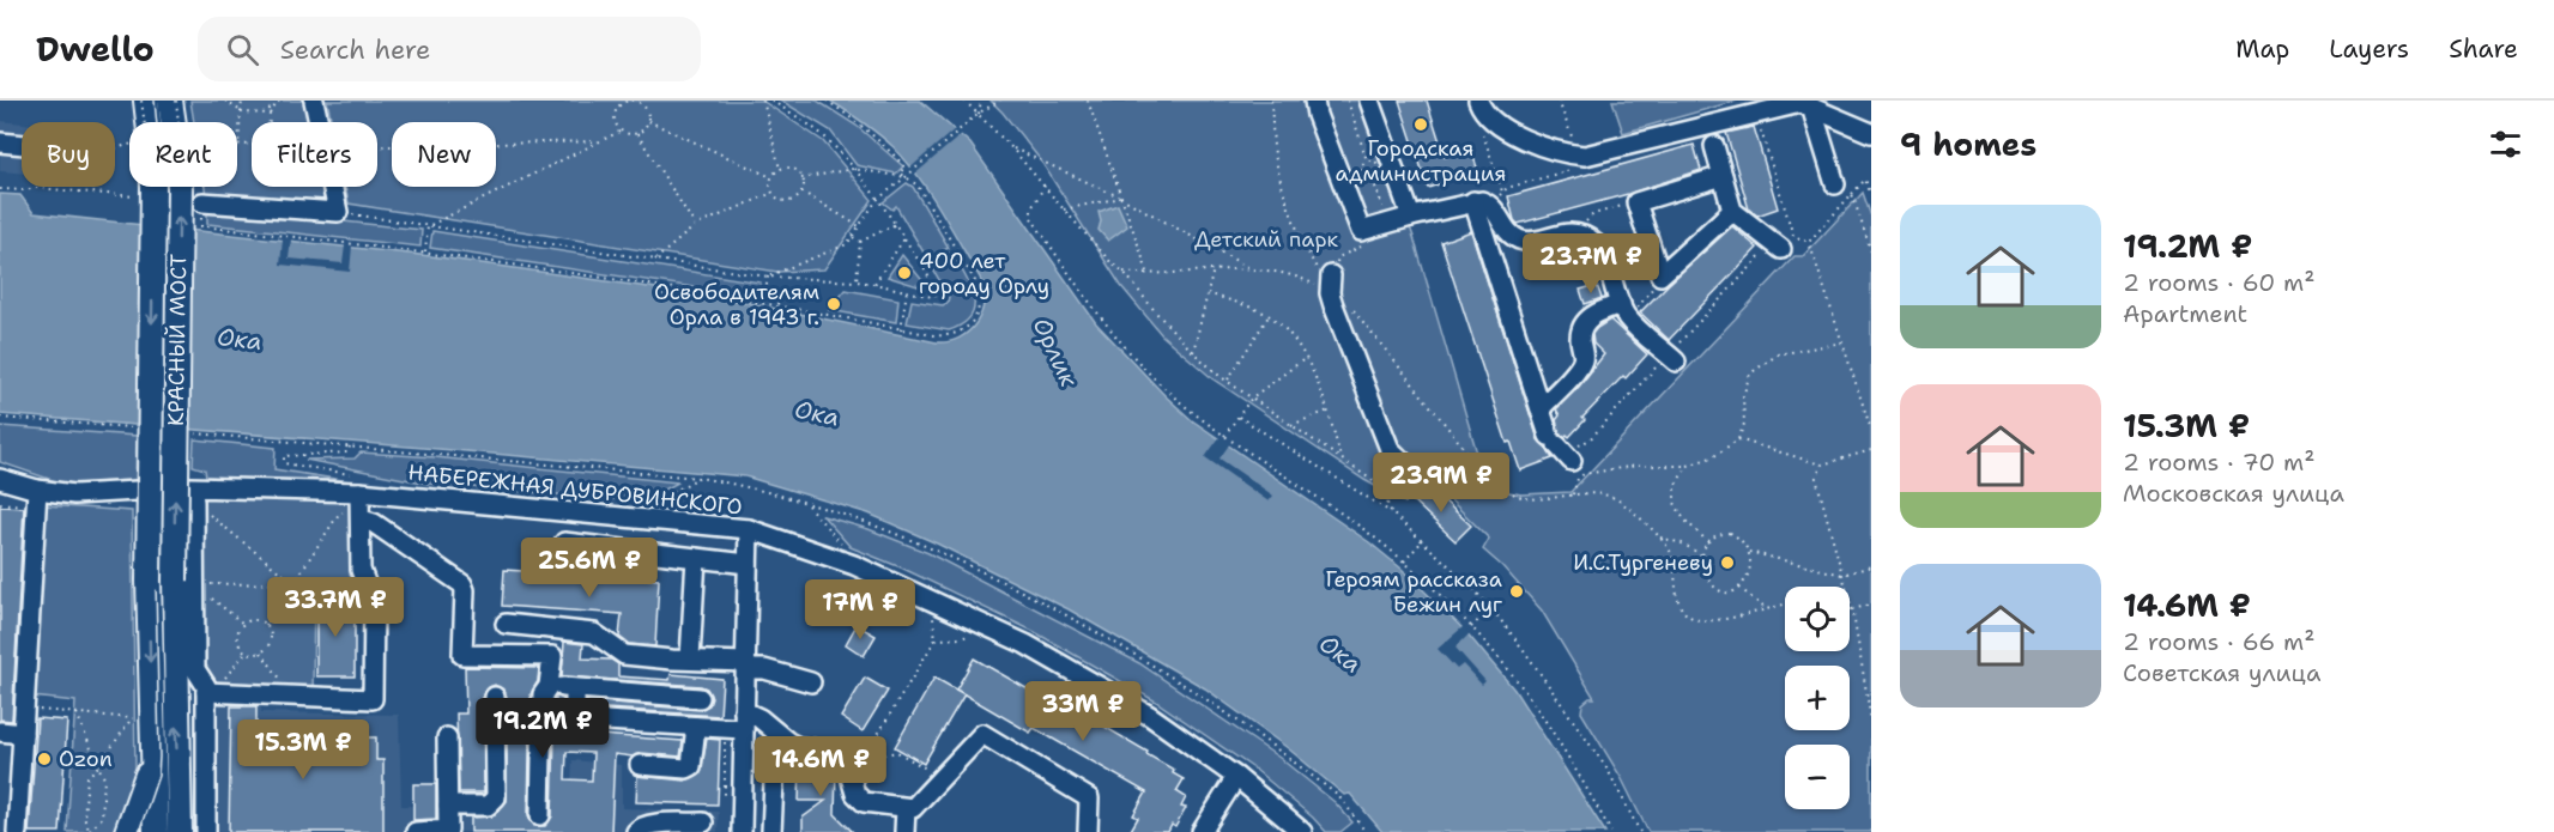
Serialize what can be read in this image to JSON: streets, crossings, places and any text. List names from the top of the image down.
{
  "streets": {
    "main road": ["КРАСНЫЙ МОСТ"],
    "street": ["НАБЕРЕЖНАЯ ДУБРОВИНСКОГО"]
  },
  "water": ["Ока", "Орлик"],
  "parks": ["Детский парк"],
  "places": [
    "Городская администрация",
    "400 лет городу Орлу",
    "Освободителям Орла в 1943 г.",
    "И.С.Тургеневу",
    "Героям рассказа Бежин луг",
    "Ozon"
  ],
  "page": {
    "header": "Dwello",
    "search": "Search here",
    "nav": ["Map", "Layers", "Share"],
    "heading": "9 homes",
    "chip": [
      "Buy",
      "Rent",
      "Filters",
      "New"
    ],
    "list": [
      {
        "name": "19.2M ₽",
        "note": "2 rooms · 60 m² · Apartment"
      },
      {
        "name": "15.3M ₽",
        "note": "2 rooms · 70 m² · Московская улица"
      },
      {
        "name": "14.6M ₽",
        "note": "2 rooms · 66 m² · Советская улица"
      }
    ],
    "price": [
      "23.7M ₽",
      "23.9M ₽",
      "25.6M ₽",
      "33.7M ₽",
      "17M ₽",
      "33M ₽",
      "19.2M ₽",
      "15.3M ₽",
      "14.6M ₽"
    ],
    "map_buttons": ["+", "−"]
  }
}
